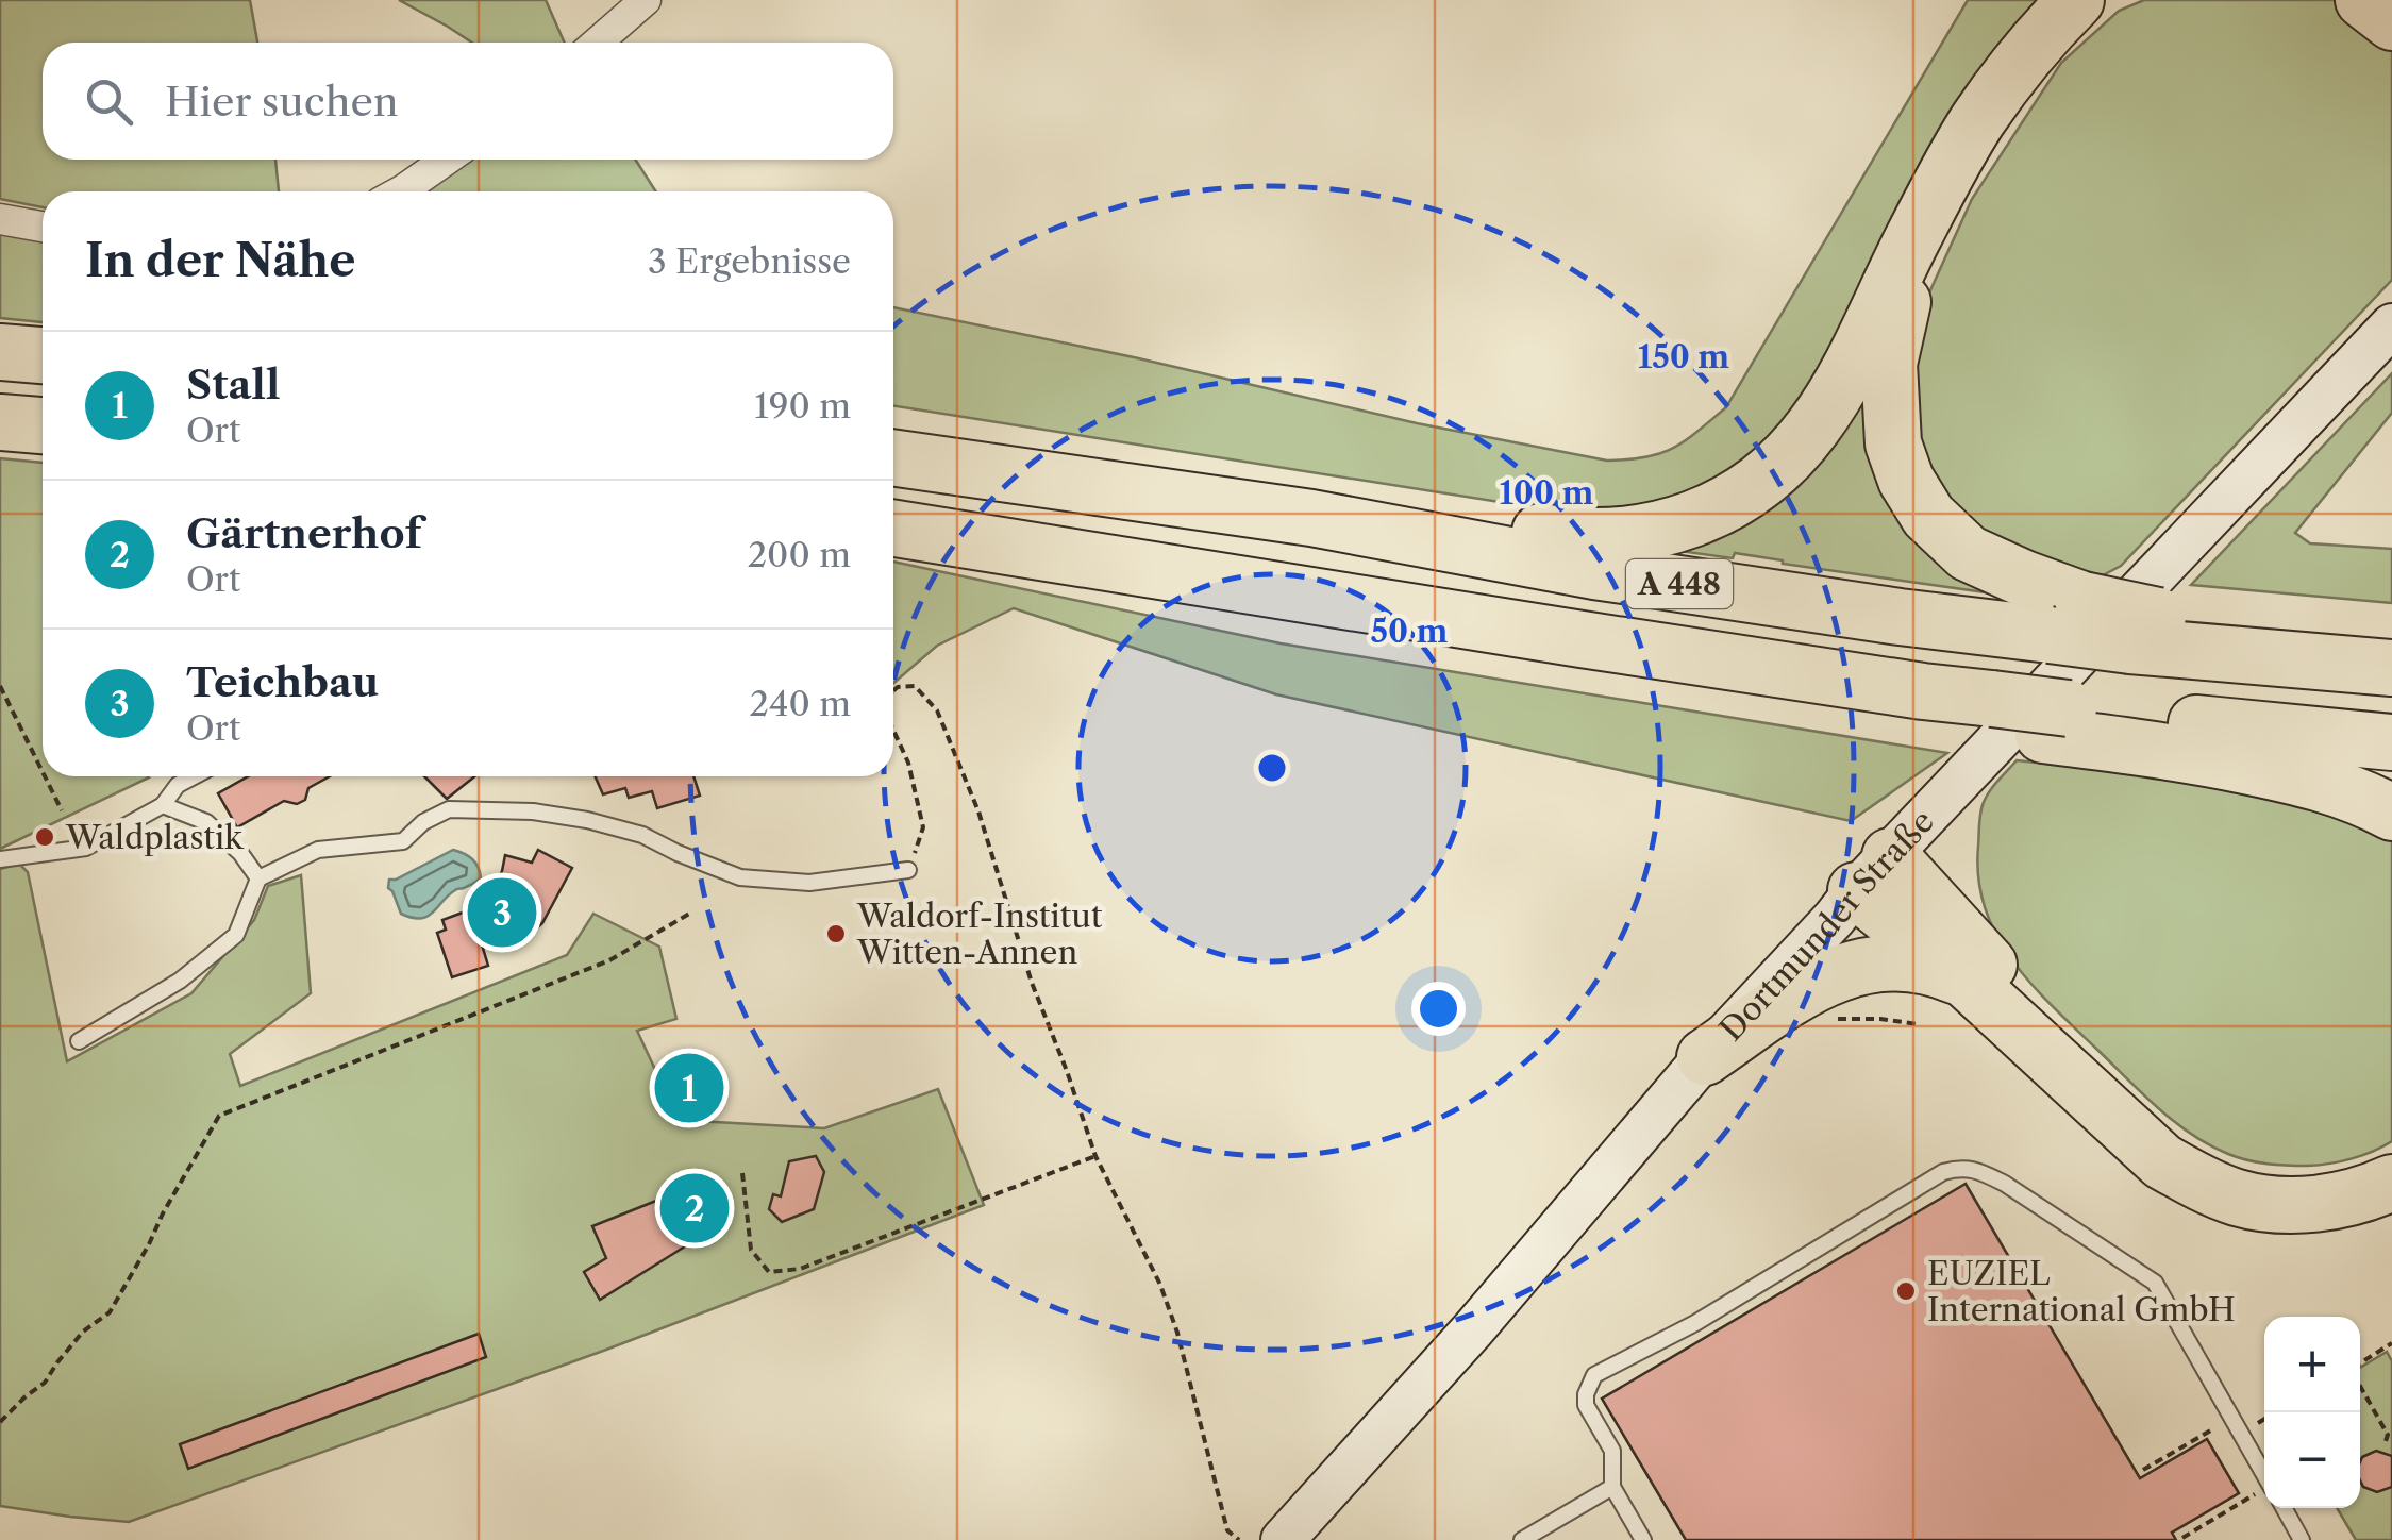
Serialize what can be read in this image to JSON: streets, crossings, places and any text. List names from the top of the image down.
{
  "streets": {
    "highway": ["A 448"],
    "main road": ["Dortmunder Straße"]
  },
  "places": ["Waldplastik", "Waldorf-Institut Witten-Annen", "EUZIEL International GmbH"],
  "page": {
    "search": "Hier suchen",
    "heading": ["In der Nähe", "3 Ergebnisse"],
    "list": [
      {
        "mark": "1",
        "name": "Stall",
        "note": "Ort",
        "value": "190 m"
      },
      {
        "mark": "2",
        "name": "Gärtnerhof",
        "note": "Ort",
        "value": "200 m"
      },
      {
        "mark": "3",
        "name": "Teichbau",
        "note": "Ort",
        "value": "240 m"
      }
    ],
    "pins": ["3", "1", "2"],
    "map_buttons": ["+", "−"]
  },
  "rings": ["150 m", "100 m", "50 m"]
}
